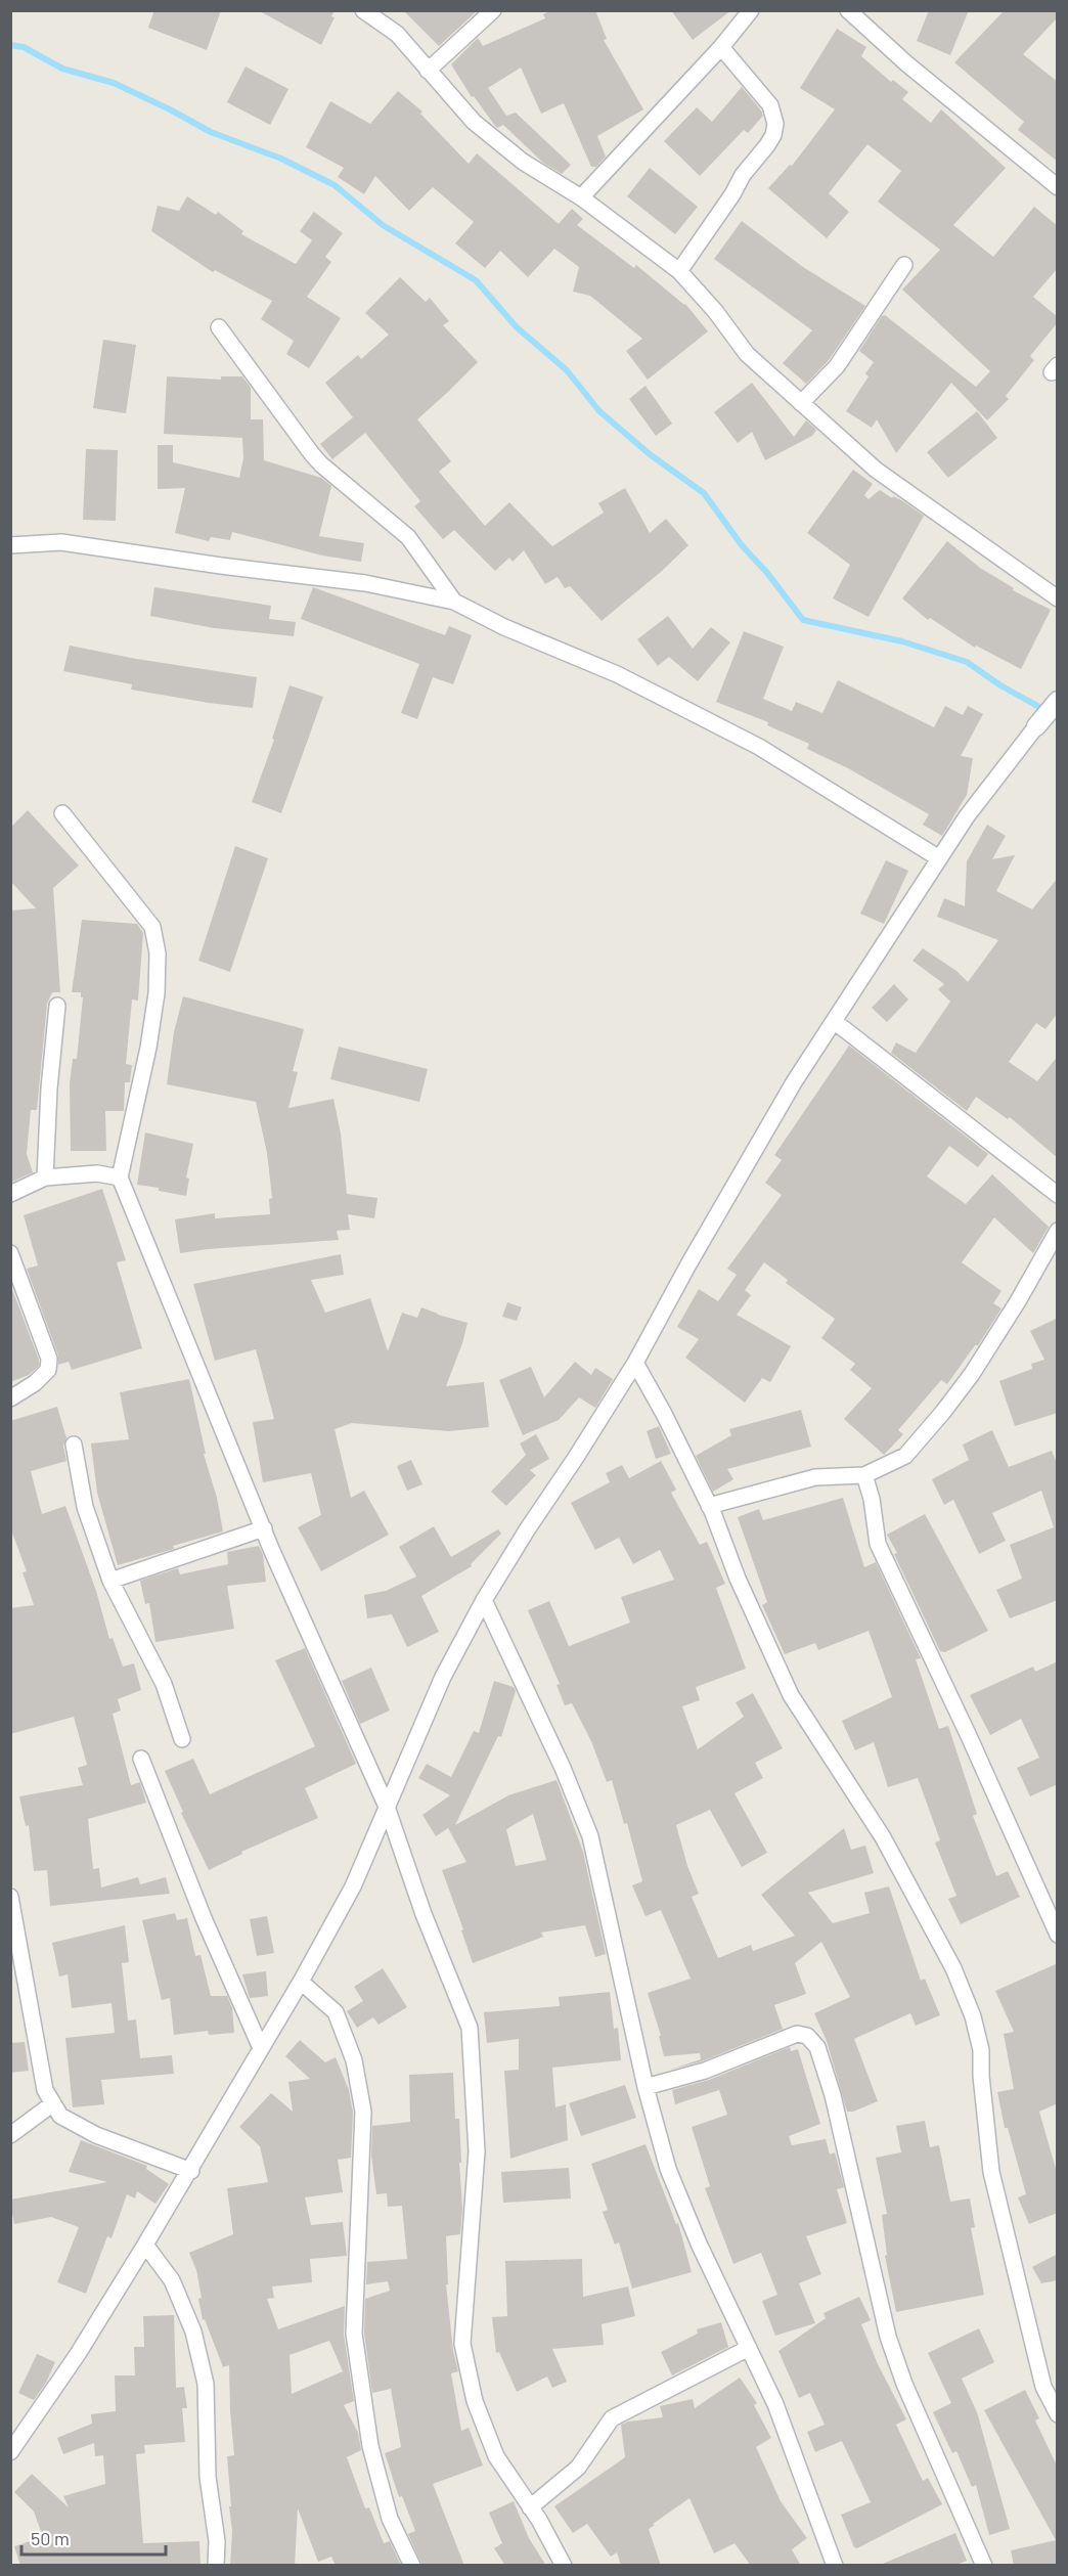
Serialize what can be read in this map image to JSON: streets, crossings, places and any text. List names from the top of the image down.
{
  "scale_bar": "50 m"
}
